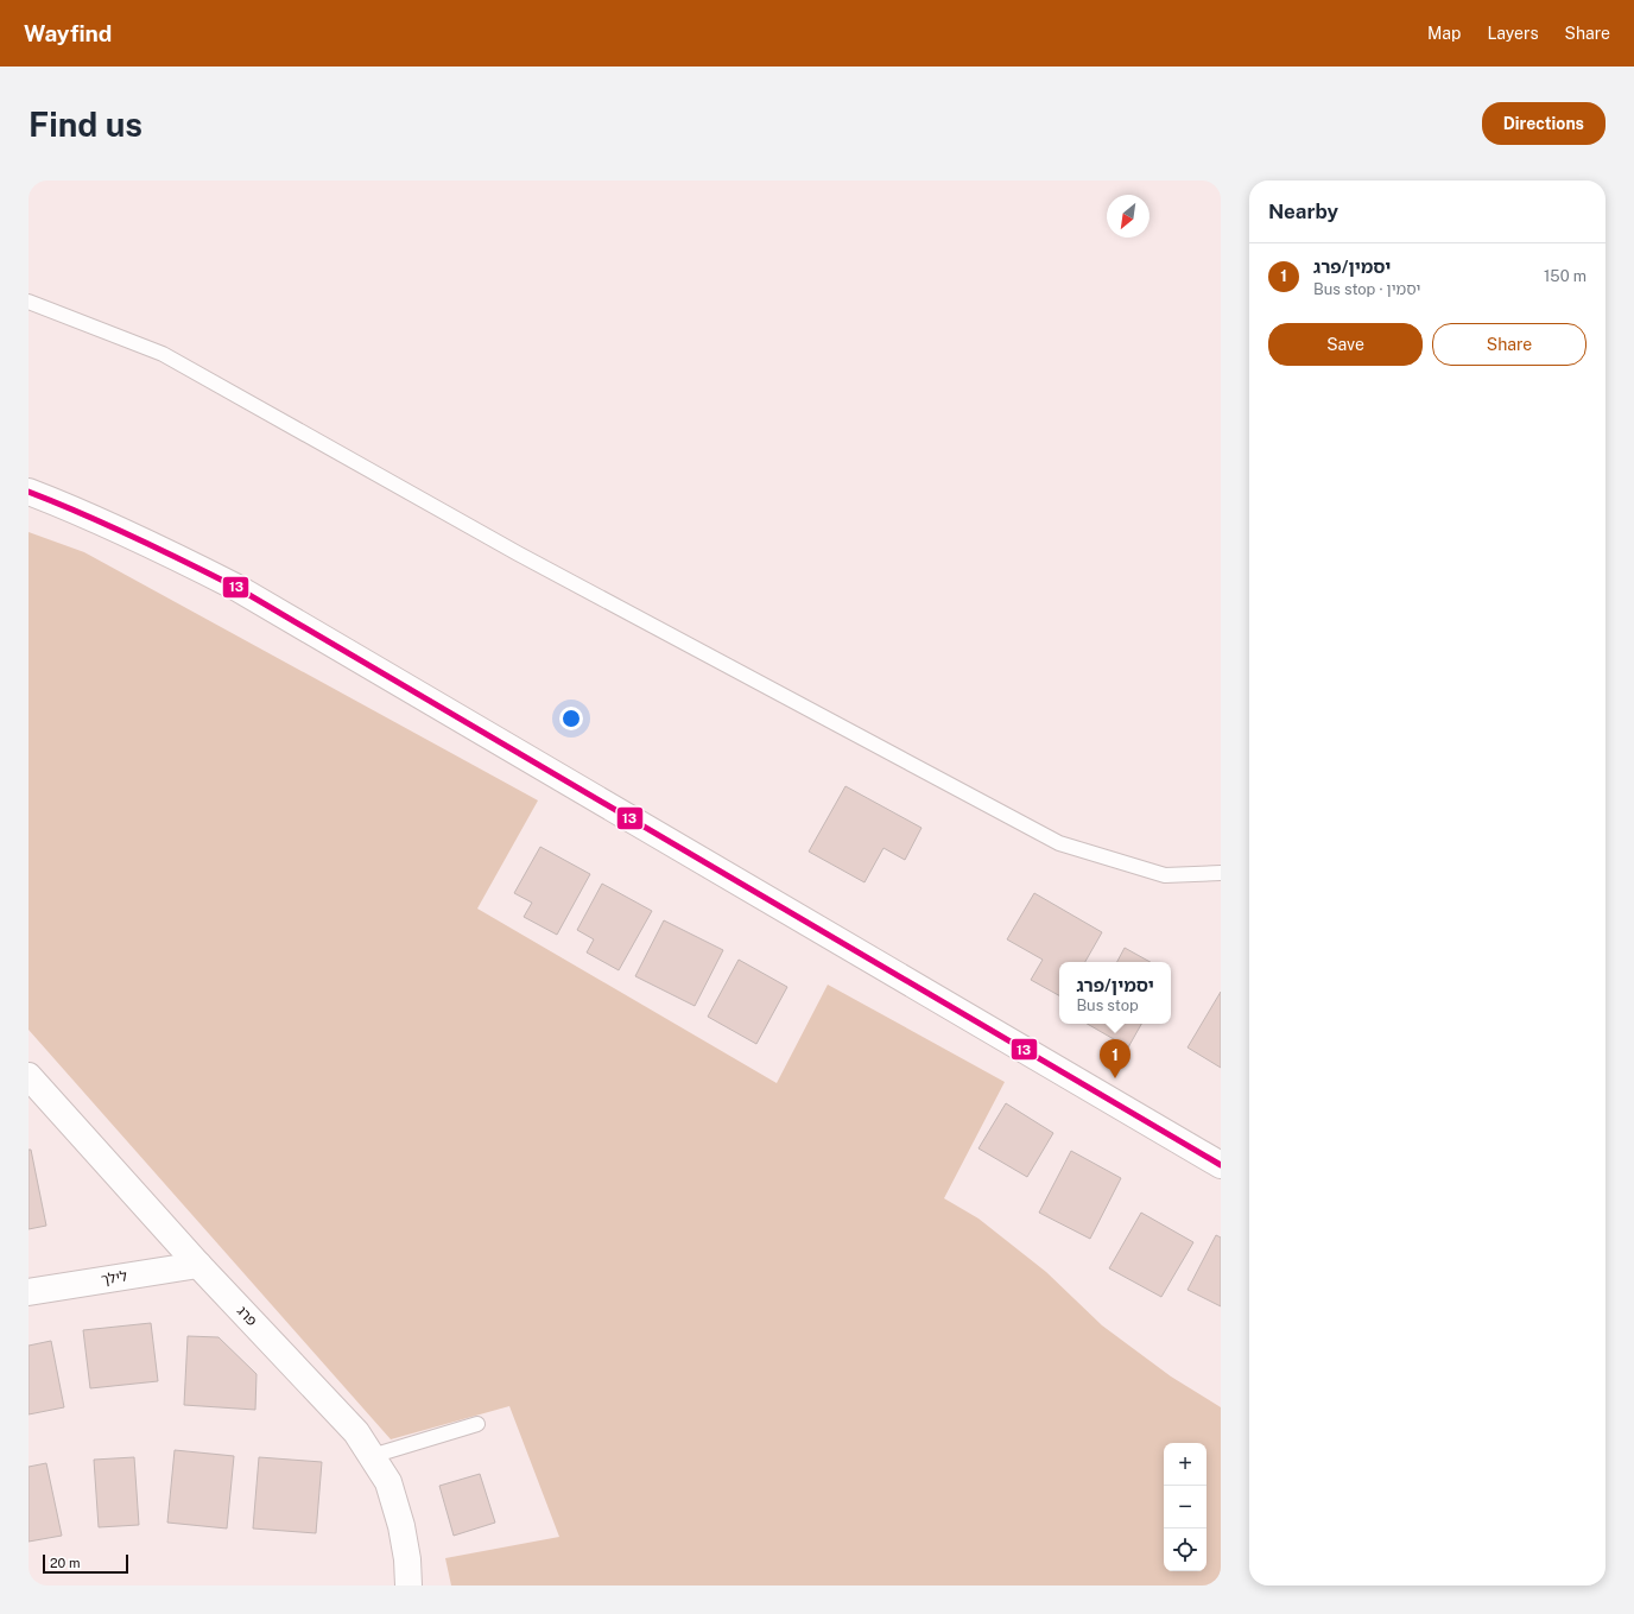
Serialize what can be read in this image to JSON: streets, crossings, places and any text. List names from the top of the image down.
{
  "streets": {
    "street": ["לילך", "פרג"]
  },
  "crossings": [
    ["לילך", "פרג"]
  ],
  "lines": ["transit line 13"],
  "scale_bar": "20 m",
  "north": "bottom left",
  "page": {
    "header": "Wayfind",
    "nav": ["Map", "Layers", "Share"],
    "buttons": [
      "Directions",
      ["Save", "Share"]
    ],
    "title": "Find us",
    "heading": "Nearby",
    "list": [
      {
        "mark": "1",
        "name": "יסמין/פרג",
        "note": "Bus stop · יסמין",
        "value": "150 m"
      }
    ],
    "popup": ["יסמין/פרג", "Bus stop"],
    "pins": "1",
    "map_buttons": ["+", "−"],
    "scale": "20 m"
  }
}
